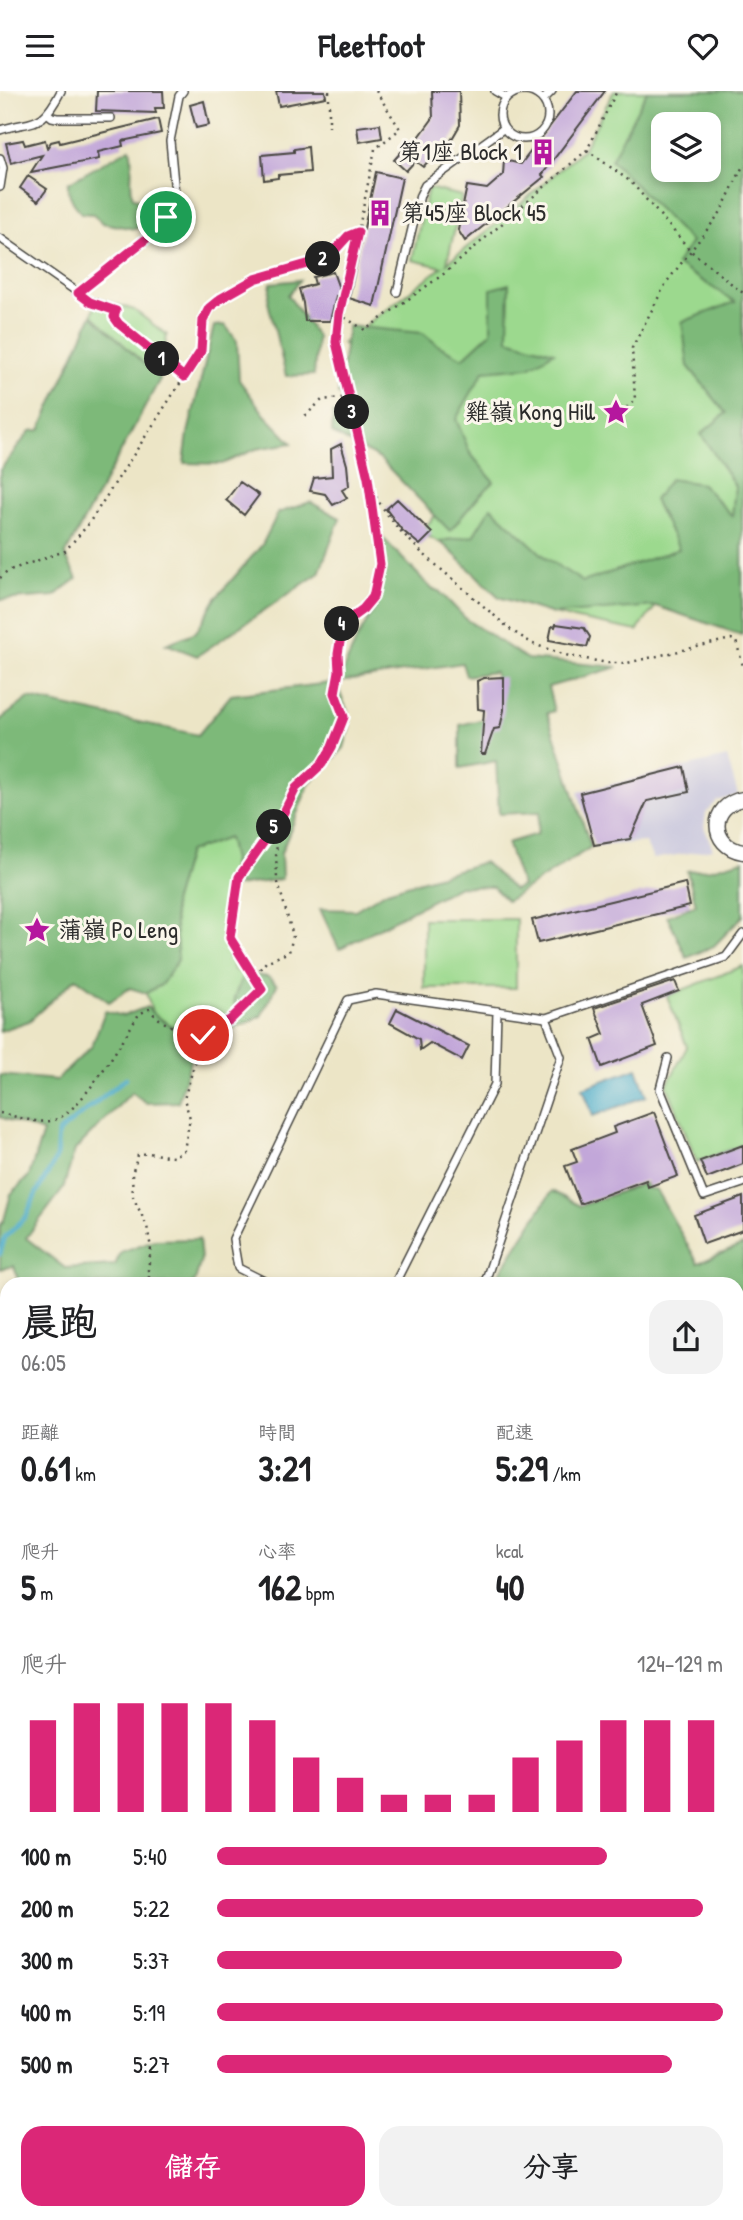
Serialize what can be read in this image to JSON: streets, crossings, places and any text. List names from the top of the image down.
{
  "places": {
    "building": ["第1座 Block 1", "第45座 Block 45"],
    "place": ["雞嶺 Kong Hill", "蒲嶺 Po Leng"]
  },
  "page": {
    "header": "Fleetfoot",
    "pins": [
      "2",
      "1",
      "3",
      "4",
      "5"
    ],
    "heading": ["晨跑", "06:05"],
    "stats": [
      ["距離", "0.61 km"],
      ["時間", "3:21"],
      ["配速", "5:29 /km"],
      ["爬升", "5 m"],
      ["心率", "162 bpm"],
      ["kcal", "40"]
    ],
    "chart": ["爬升", "124–129 m"],
    "list": [
      {
        "name": "100 m",
        "note": "5:40"
      },
      {
        "name": "200 m",
        "note": "5:22"
      },
      {
        "name": "300 m",
        "note": "5:37"
      },
      {
        "name": "400 m",
        "note": "5:19"
      },
      {
        "name": "500 m",
        "note": "5:27"
      }
    ],
    "buttons": ["儲存", "分享"]
  }
}
